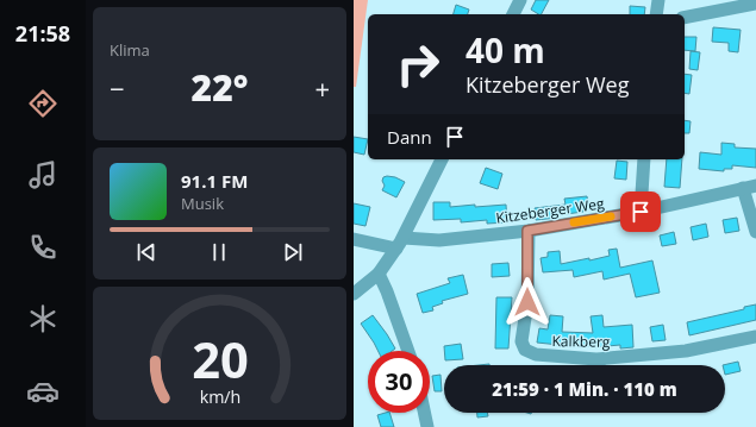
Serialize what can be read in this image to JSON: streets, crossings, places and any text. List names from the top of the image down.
{
  "streets": {
    "street": ["Kitzeberger Weg", "Kalkberg"]
  },
  "crossings": [
    ["Kitzeberger Weg", "Kalkberg"]
  ],
  "page": {
    "tabs": "21:58",
    "tile": "Klima",
    "turn": ["40 m", "Kitzeberger Weg"],
    "heat": ["−", "22°", "+"],
    "then": "Dann",
    "song": ["91.1 FM", "Musik"],
    "limit": "30",
    "trip": "21:59 · 1 Min. · 110 m",
    "gauge": ["20", "km/h"]
  }
}
